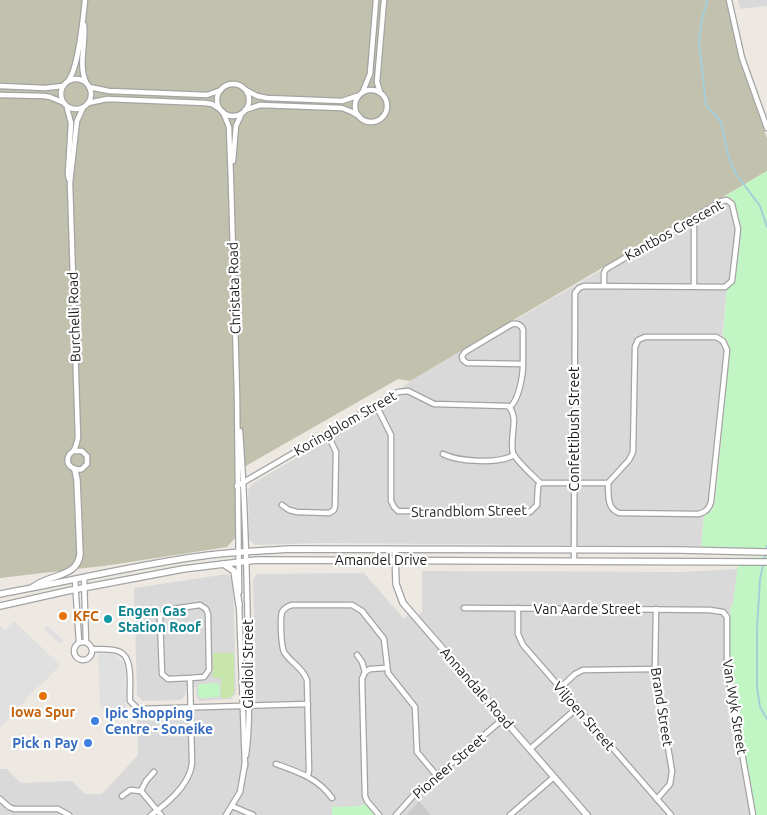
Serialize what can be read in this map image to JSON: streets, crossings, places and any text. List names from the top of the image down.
{
  "streets": {
    "street": [
      "Kantbos Crescent",
      "Christata Road",
      "Burchelli Road",
      "Koringblom Street",
      "Confettibush Street",
      "Strandblom Street",
      "Amandel Drive",
      "Van Aarde Street",
      "Gladioli Street",
      "Annandale Road",
      "Brand Street",
      "Van Wyk Street",
      "Viljoen Street",
      "Pioneer Street"
    ]
  },
  "crossings": [
    ["Kantbos Crescent", "Confettibush Street"],
    ["Christata Road", "Koringblom Street"],
    ["Koringblom Street", "Strandblom Street"],
    ["Confettibush Street", "Amandel Drive"],
    ["Amandel Drive", "Gladioli Street"],
    ["Amandel Drive", "Annandale Road"],
    ["Van Aarde Street", "Brand Street"],
    ["Van Aarde Street", "Van Wyk Street"],
    ["Van Aarde Street", "Viljoen Street"],
    ["Annandale Road", "Pioneer Street"],
    ["Brand Street", "Viljoen Street"]
  ],
  "places": [
    "KFC",
    "Engen Gas Station Roof",
    "Iowa Spur",
    "Ipic Shopping Centre - Soneike",
    "Pick n Pay"
  ]
}
